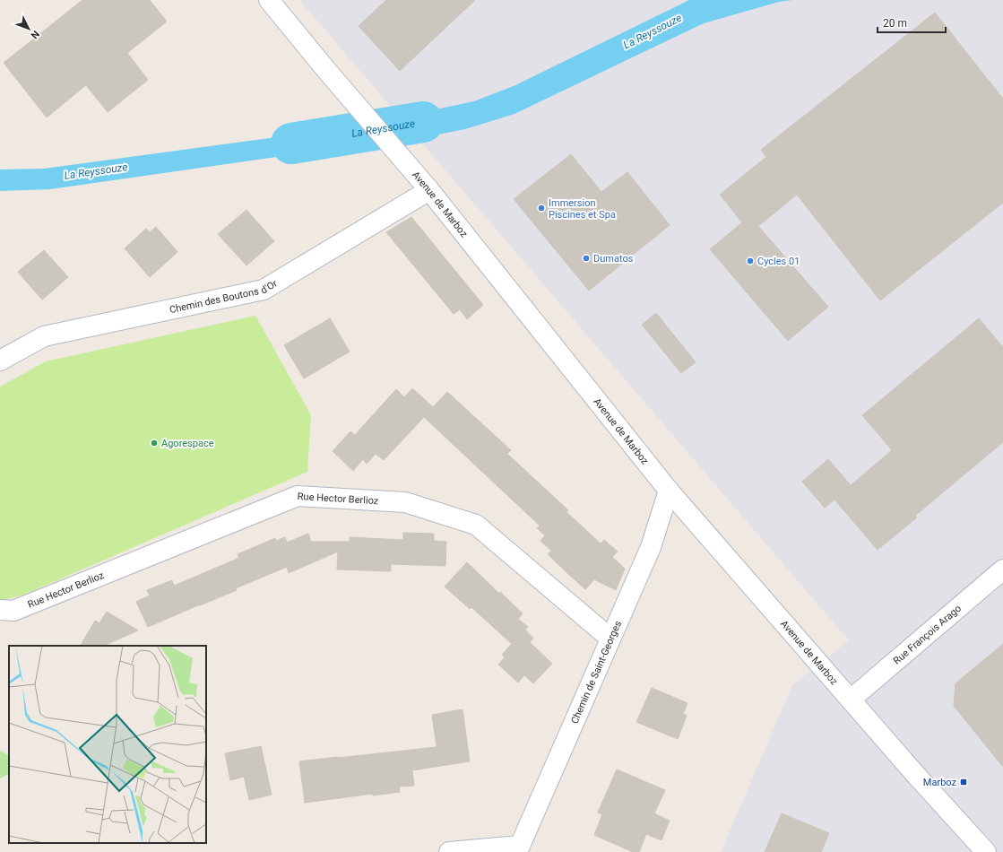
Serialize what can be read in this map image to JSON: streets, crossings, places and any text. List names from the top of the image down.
{
  "streets": {
    "street": [
      "Avenue de Marboz",
      "Chemin des Boutons d'Or",
      "Rue Hector Berlioz",
      "Rue François Arago",
      "Chemin de Saint-Georges"
    ]
  },
  "crossings": [
    ["Avenue de Marboz", "Chemin des Boutons d'Or"],
    ["Avenue de Marboz", "Rue François Arago"],
    ["Avenue de Marboz", "Chemin de Saint-Georges"],
    ["Rue Hector Berlioz", "Chemin de Saint-Georges"]
  ],
  "water": ["La Reyssouze"],
  "places": {
    "other": [
      "Immersion Piscines et Spa",
      "Dumatos",
      "Cycles 01",
      "Agorespace"
    ],
    "transit": ["Marboz"]
  },
  "scale_bar": "20 m",
  "north": "bottom right"
}
